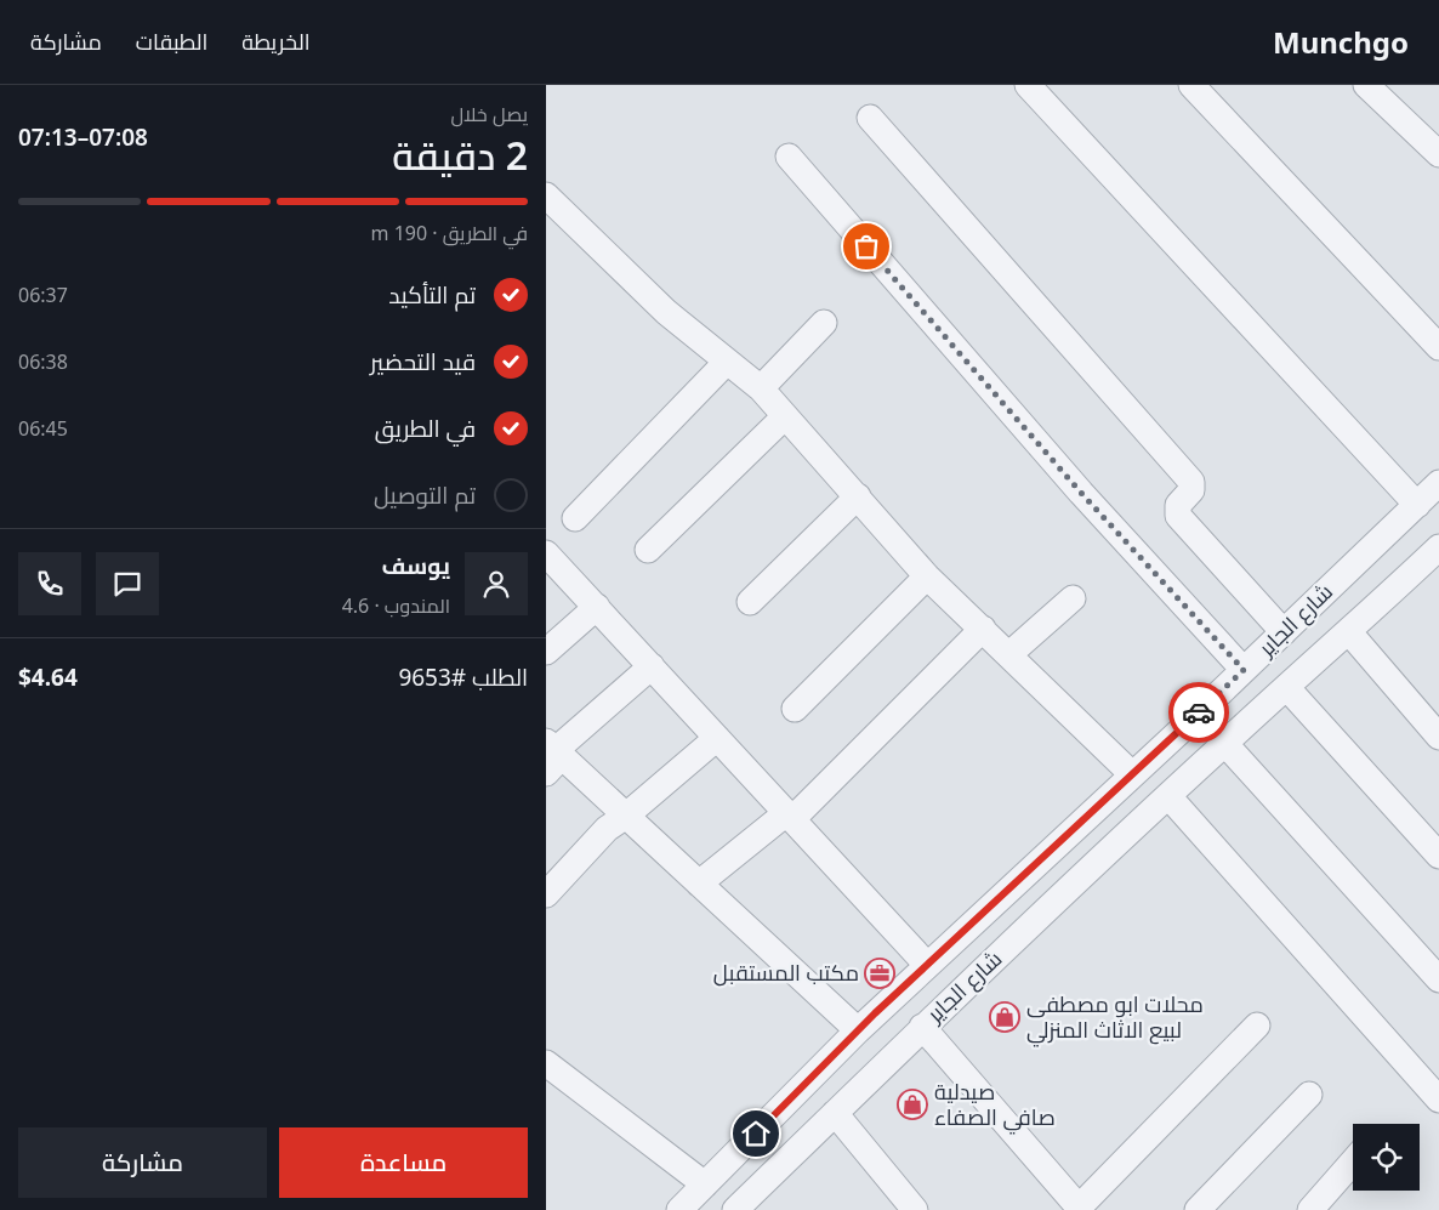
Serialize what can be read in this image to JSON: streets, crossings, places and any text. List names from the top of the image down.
{
  "streets": {
    "street": ["شارع الجاير"]
  },
  "places": {
    "office": ["مكتب المستقبل"],
    "shop": ["محلات ابو مصطفى لبيع الاثاث المنزلي", "صيدلية صافي الصفاء"]
  },
  "page": {
    "header": "Munchgo",
    "nav": ["الخريطة", "الطبقات", "مشاركة"],
    "heading": ["2 دقيقة", "يصل خلال", "07:08–07:13"],
    "panel": [
      "يوسف",
      "المندوب · 4.6",
      "الطلب #9653",
      "$4.64"
    ],
    "bar": "في الطريق · 190 m",
    "list": [
      ["تم التأكيد", "06:37"],
      ["قيد التحضير", "06:38"],
      ["في الطريق", "06:45"],
      "تم التوصيل"
    ],
    "buttons": ["مساعدة", "مشاركة"]
  }
}
